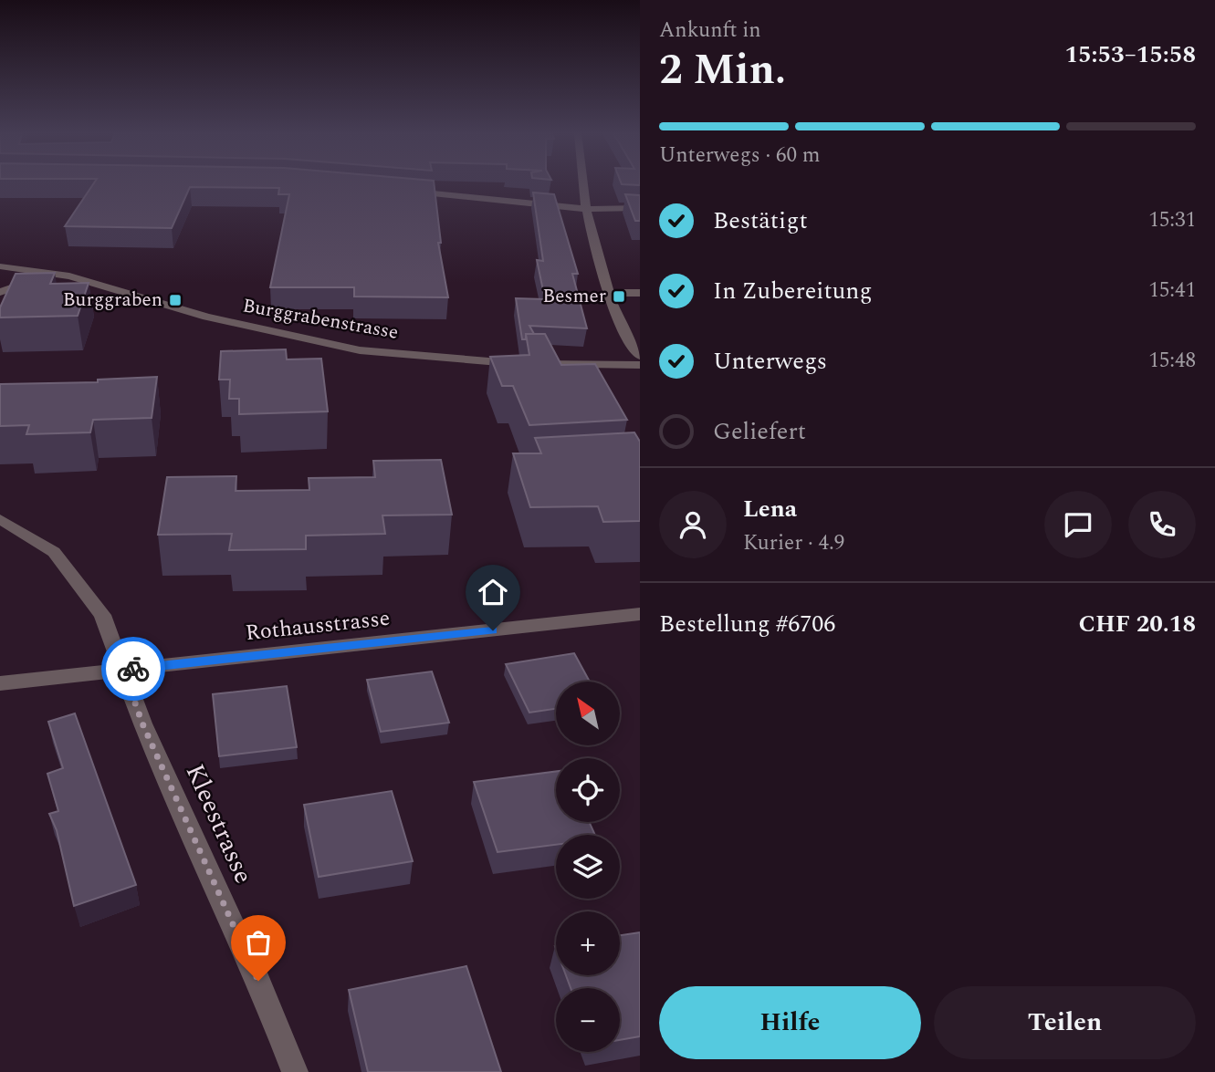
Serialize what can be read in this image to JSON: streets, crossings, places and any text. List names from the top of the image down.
{
  "streets": {
    "street": ["Burggrabenstrasse", "Rothausstrasse", "Kleestrasse"]
  },
  "crossings": [
    ["Rothausstrasse", "Kleestrasse"]
  ],
  "places": {
    "transit": ["Besmer", "Burggraben"]
  },
  "north": "top left",
  "page": {
    "heading": ["2 Min.", "Ankunft in", "15:53–15:58"],
    "panel": [
      "Lena",
      "Kurier · 4.9",
      "Bestellung #6706",
      "CHF 20.18"
    ],
    "bar": "Unterwegs · 60 m",
    "list": [
      ["Bestätigt", "15:31"],
      ["In Zubereitung", "15:41"],
      ["Unterwegs", "15:48"],
      "Geliefert"
    ],
    "map_buttons": ["+", "−"],
    "buttons": ["Hilfe", "Teilen"]
  }
}
